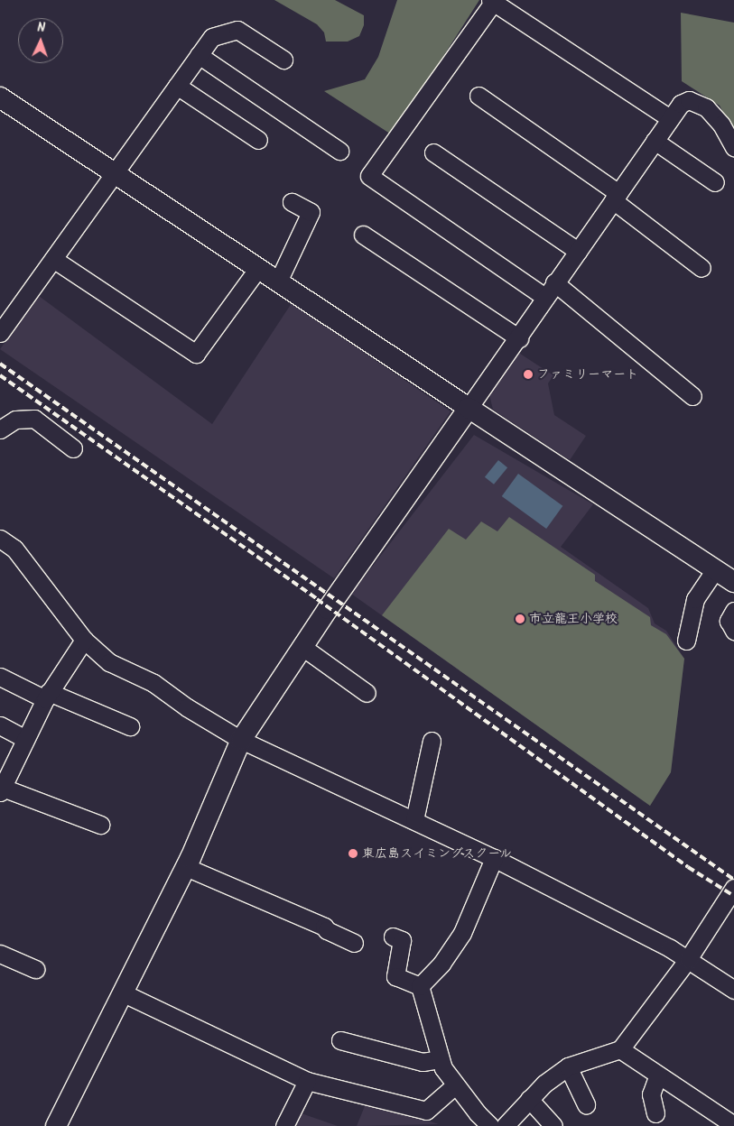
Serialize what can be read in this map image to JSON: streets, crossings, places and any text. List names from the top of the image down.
{
  "places": ["ファミリーマート", "市立龍王小学校", "東広島スイミングスクール"],
  "north": "top"
}
